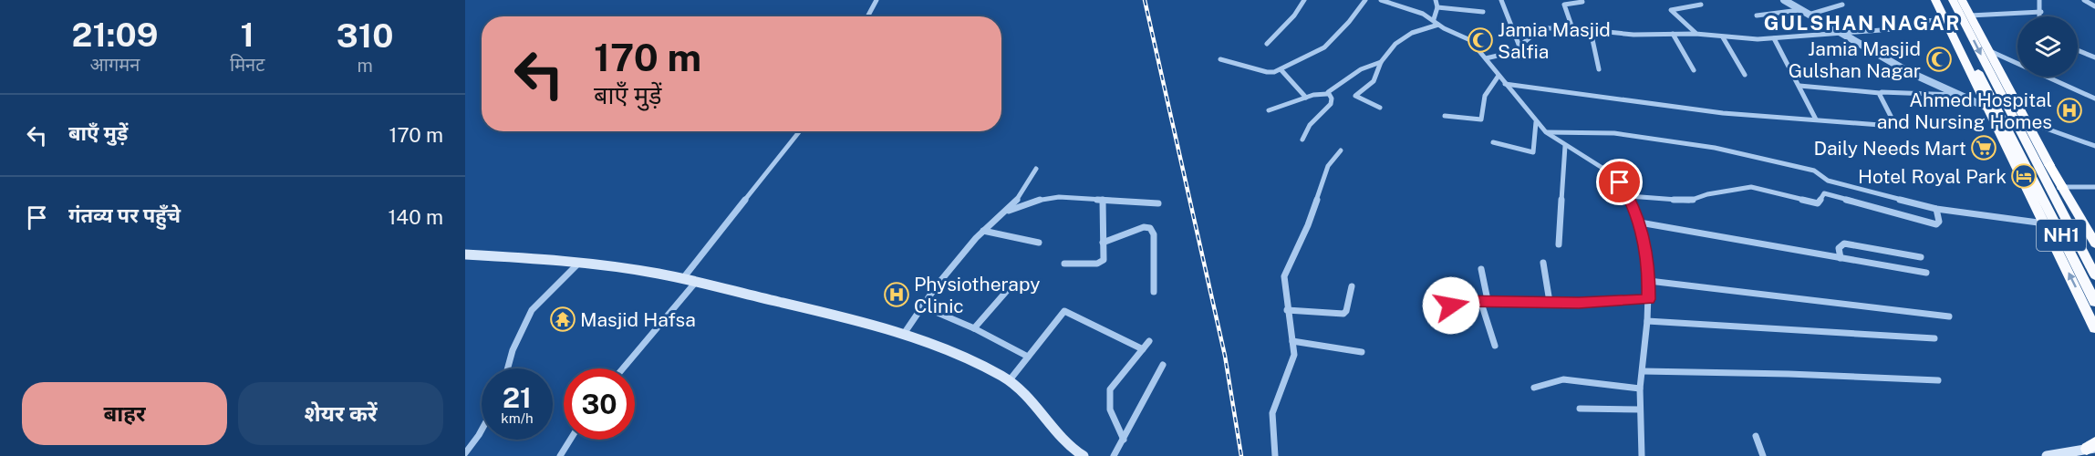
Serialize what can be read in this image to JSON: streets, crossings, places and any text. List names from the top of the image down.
{
  "streets": {
    "highway": ["NH1"]
  },
  "districts": ["GULSHAN NAGAR"],
  "places": {
    "mosque": ["Jamia Masjid Salfia", "Jamia Masjid Gulshan Nagar"],
    "hospital": ["Ahmed Hospital and Nursing Homes", "Physiotherapy Clinic"],
    "supermarket": ["Daily Needs Mart"],
    "hotel": ["Hotel Royal Park"],
    "temple": ["Masjid Hafsa"]
  },
  "page": {
    "eta": [
      "21:09",
      "आगमन",
      "1",
      "मिनट",
      "310",
      "m"
    ],
    "turn": ["170 m", "बाएँ मुड़ें"],
    "list": [
      {
        "name": "बाएँ मुड़ें",
        "value": "170 m"
      },
      {
        "name": "गंतव्य पर पहुँचे",
        "value": "140 m"
      }
    ],
    "speed": "21 km/h",
    "limit": "30",
    "buttons": ["बाहर", "शेयर करें"]
  }
}
